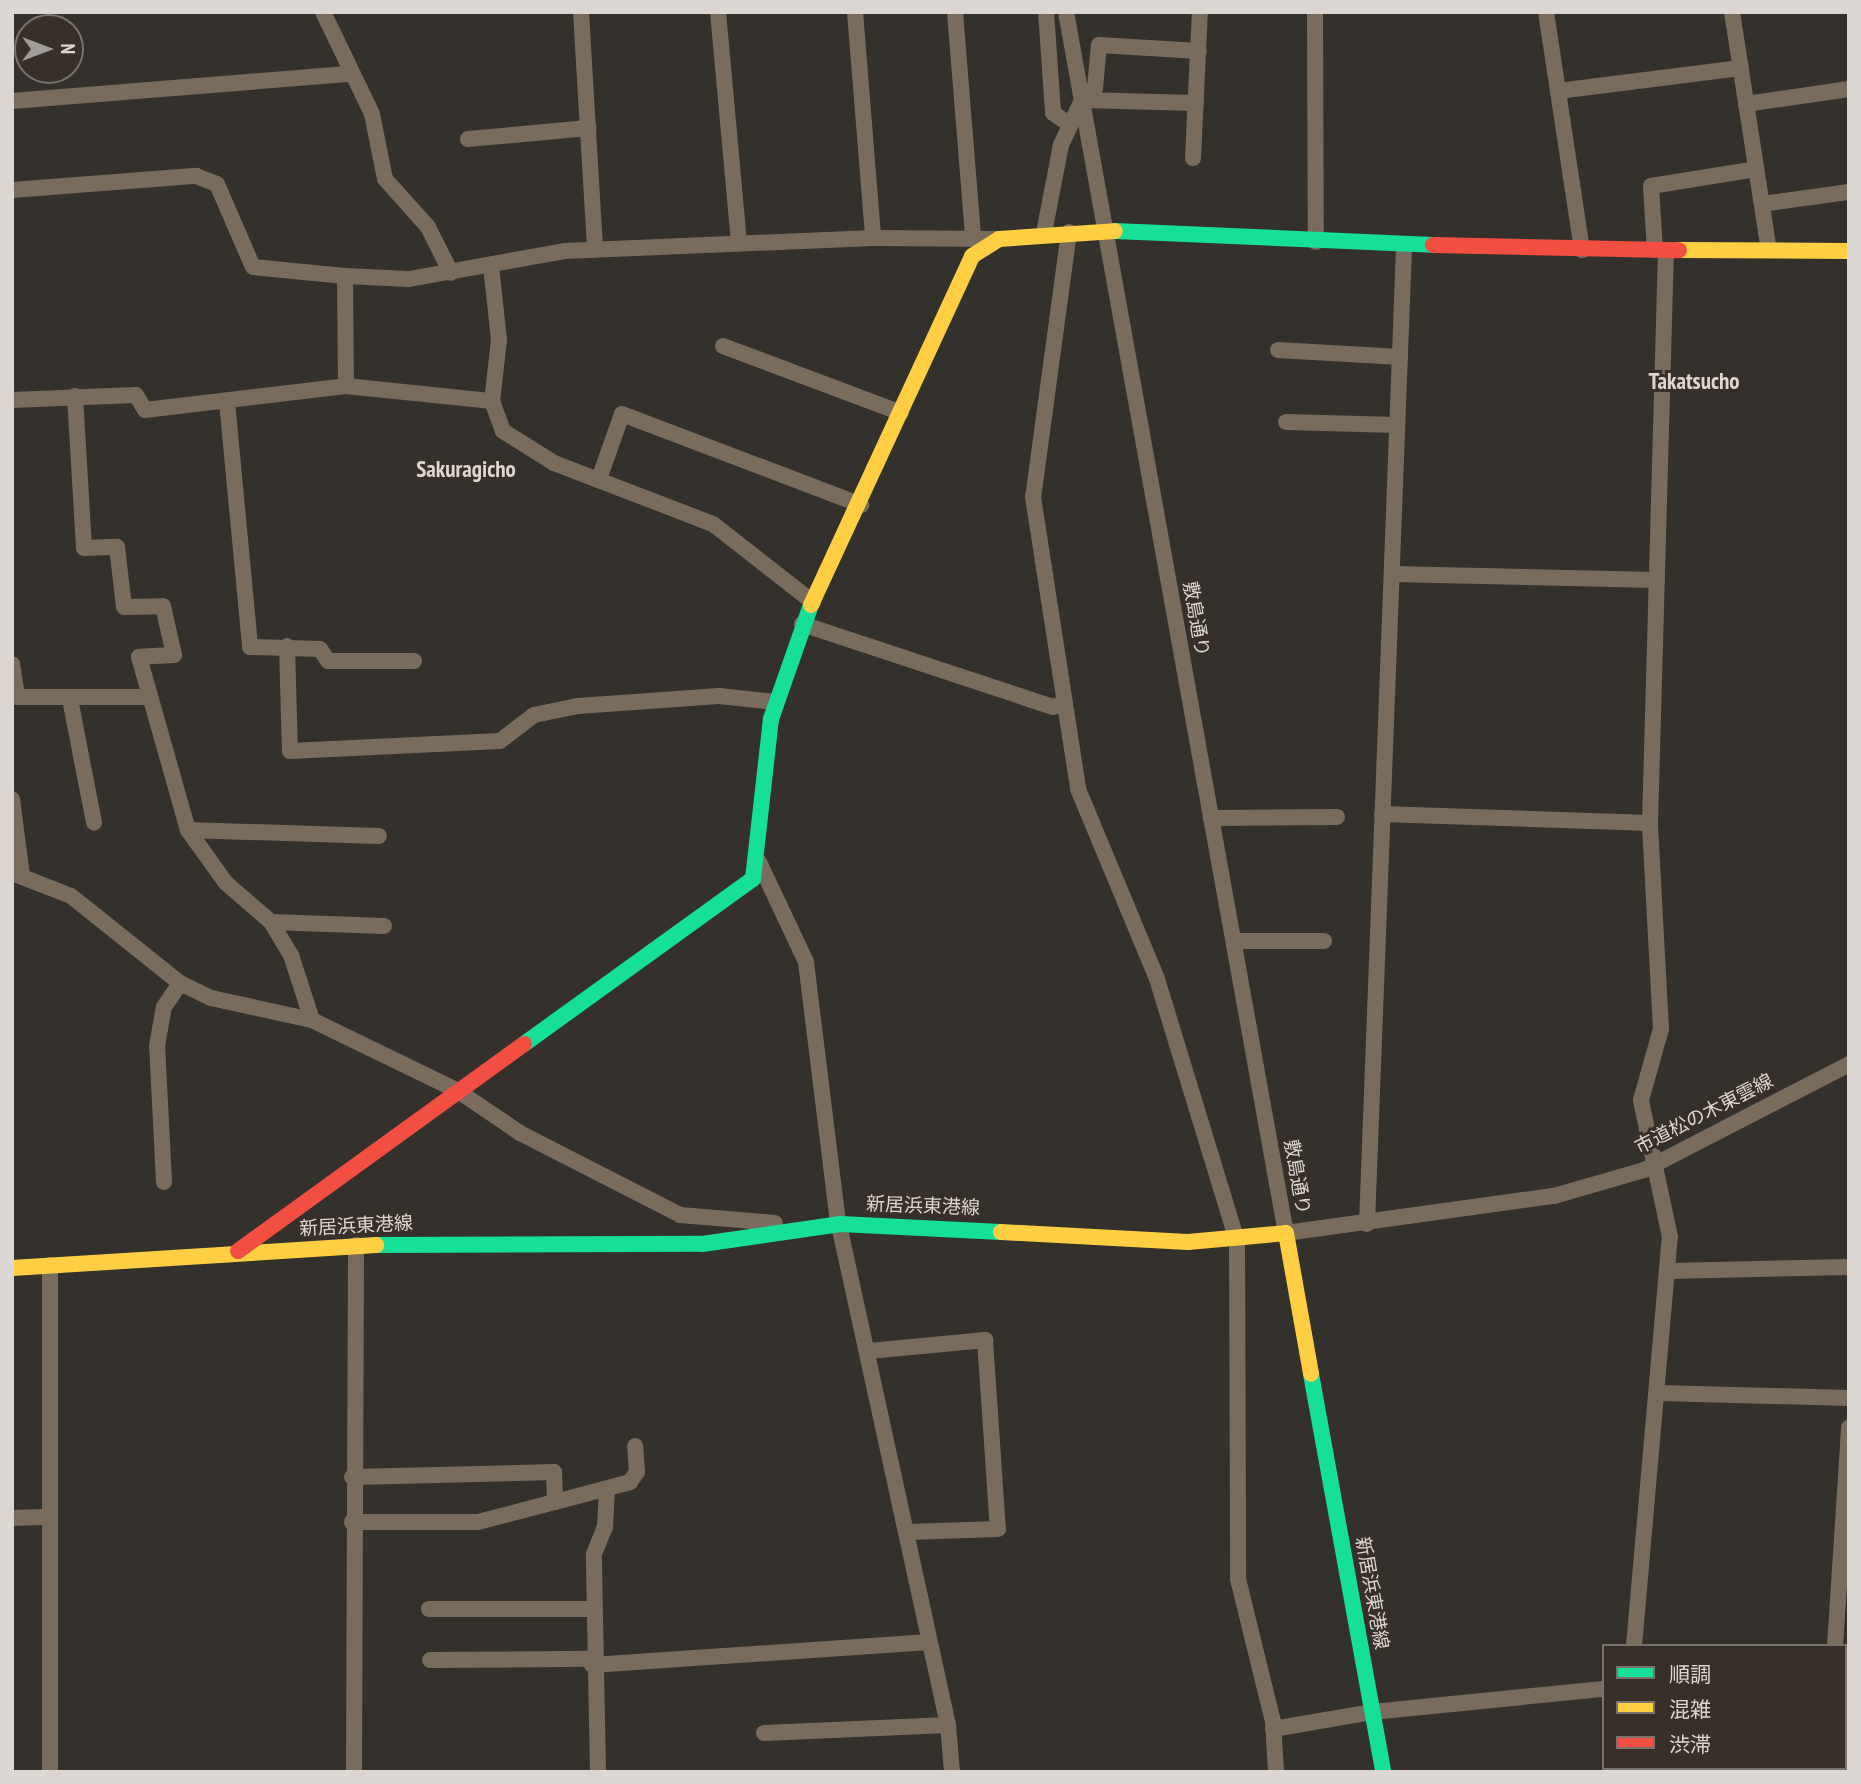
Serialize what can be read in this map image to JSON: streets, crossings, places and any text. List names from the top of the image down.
{
  "streets": {
    "street": ["敷島通り", "市道松の木東雲線", "新居浜東港線"]
  },
  "crossings": [
    ["敷島通り", "市道松の木東雲線"],
    ["敷島通り", "新居浜東港線"],
    ["市道松の木東雲線", "新居浜東港線"]
  ],
  "districts": ["Takatsucho", "Sakuragicho"],
  "legend": ["順調", "混雑", "渋滞"],
  "north": "right"
}
